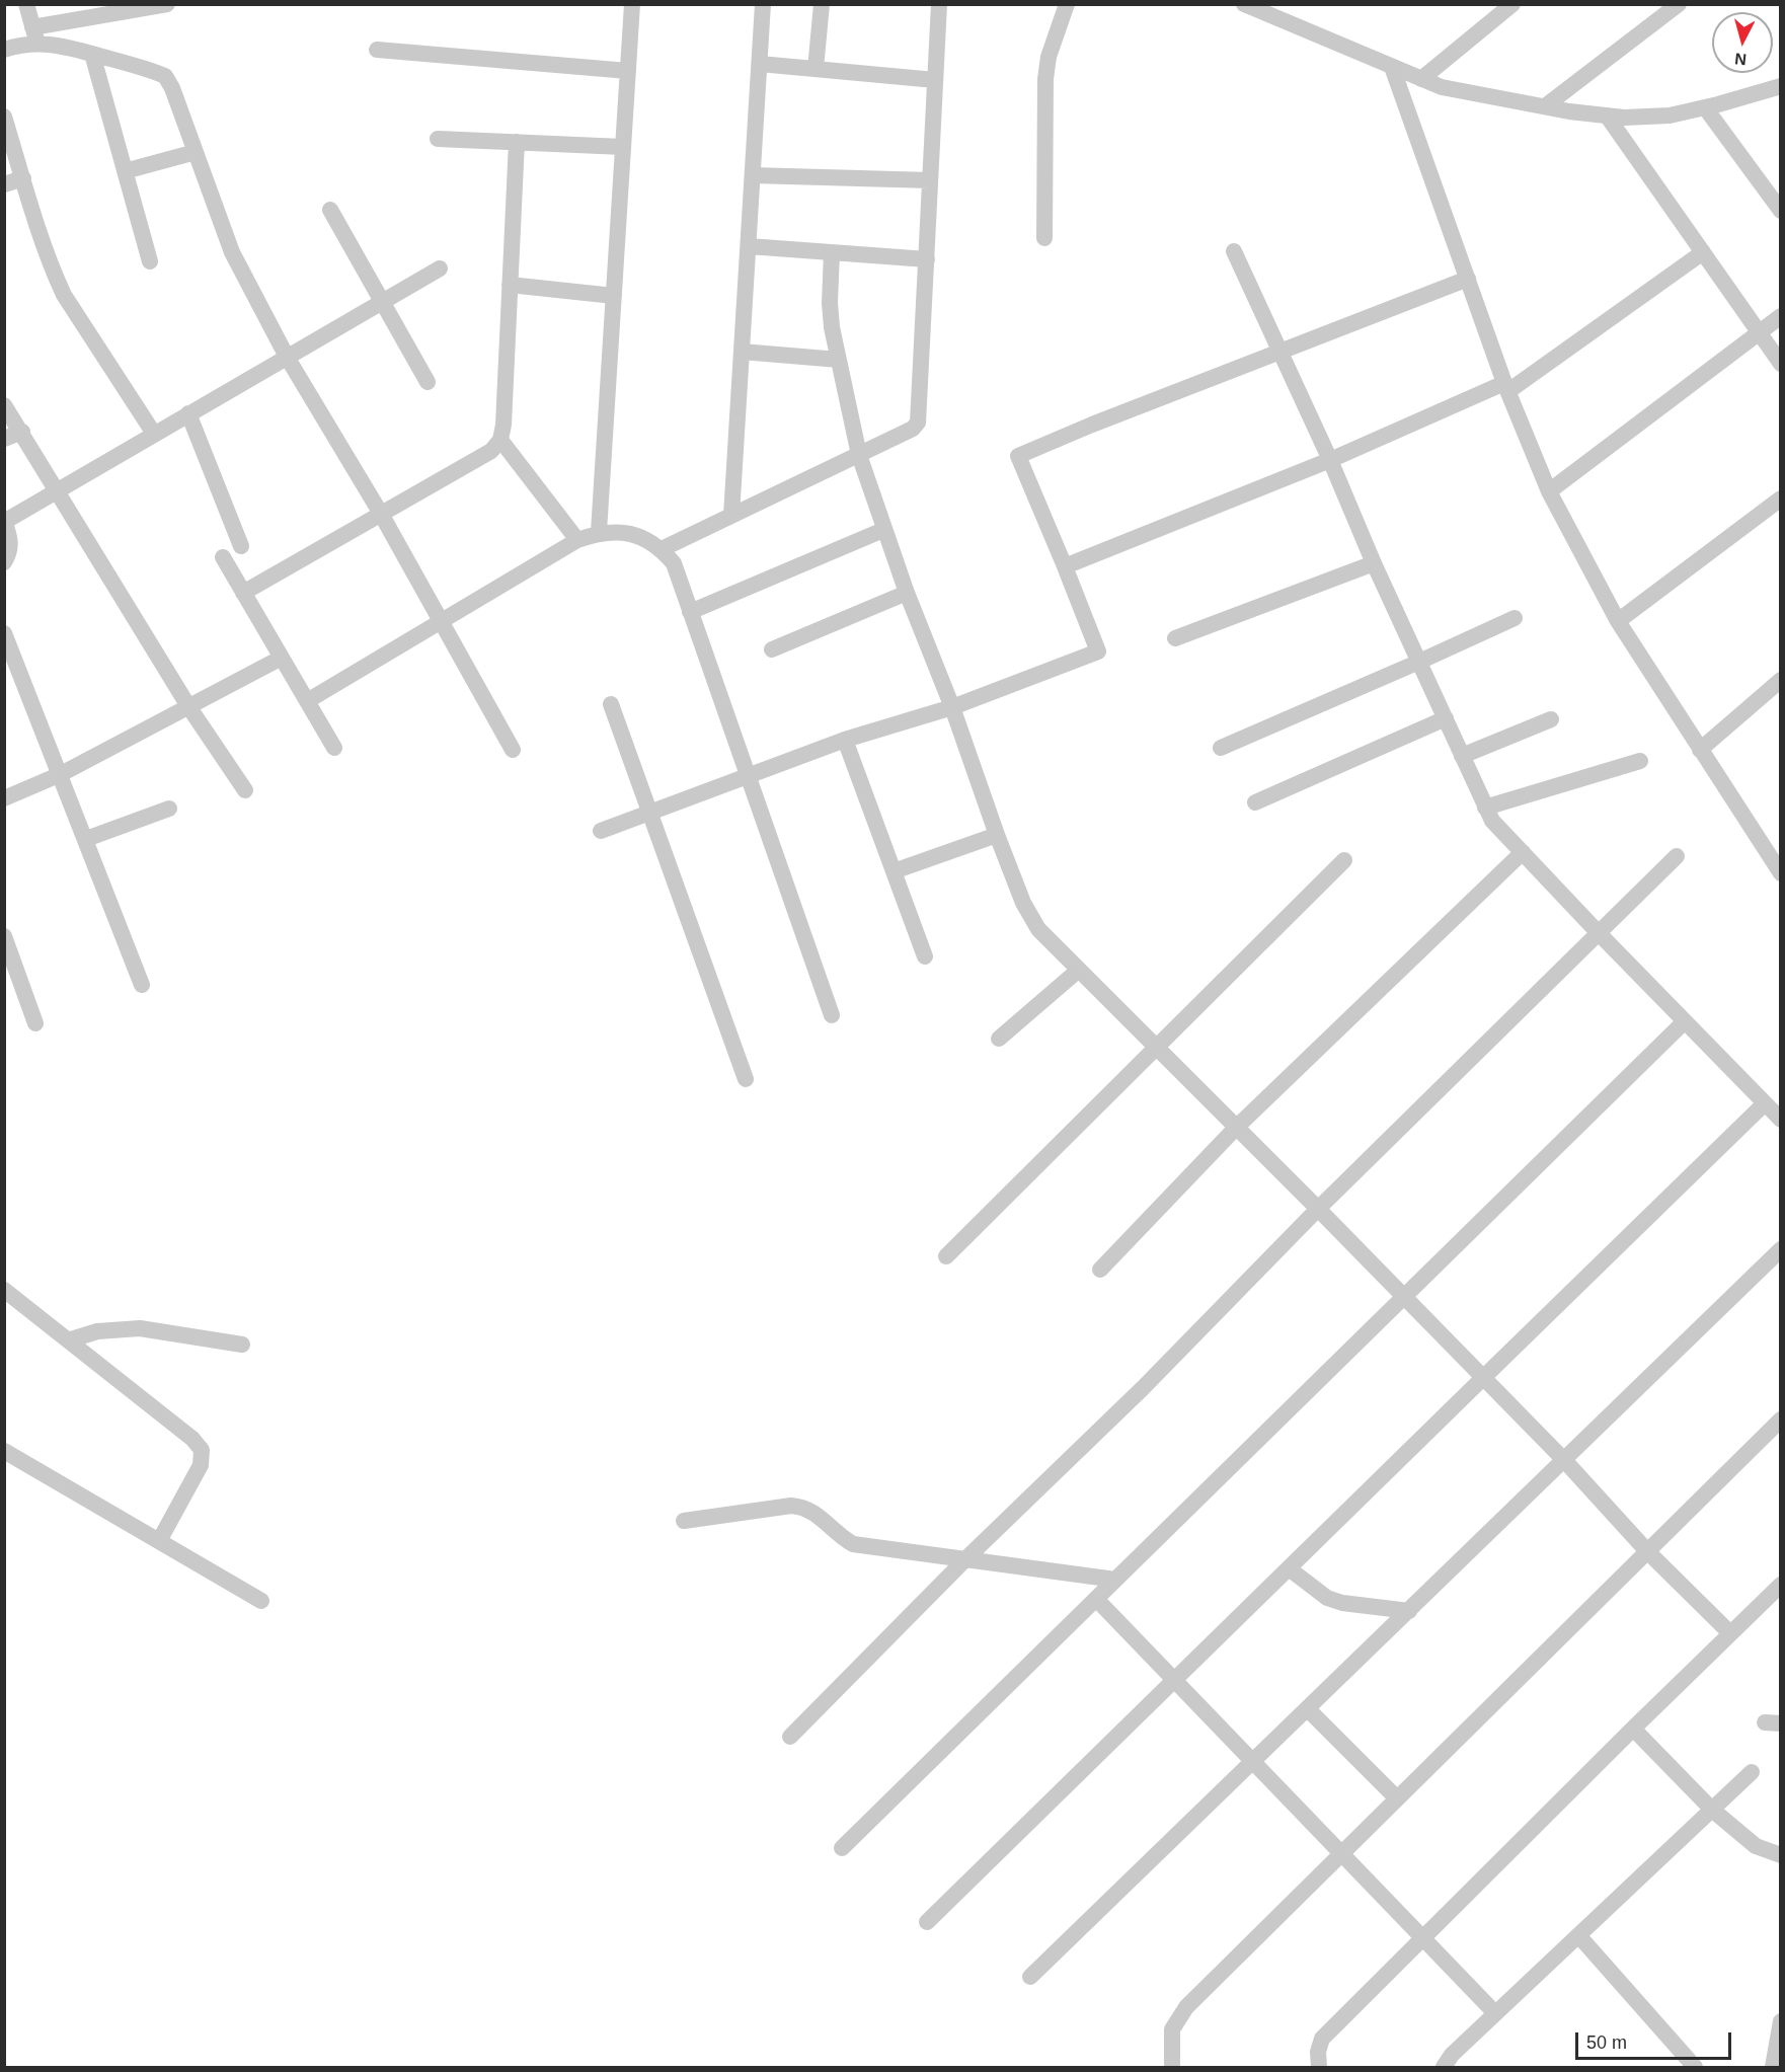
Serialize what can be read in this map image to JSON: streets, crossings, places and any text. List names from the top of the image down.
{
  "scale_bar": "50 m",
  "north": "bottom"
}
